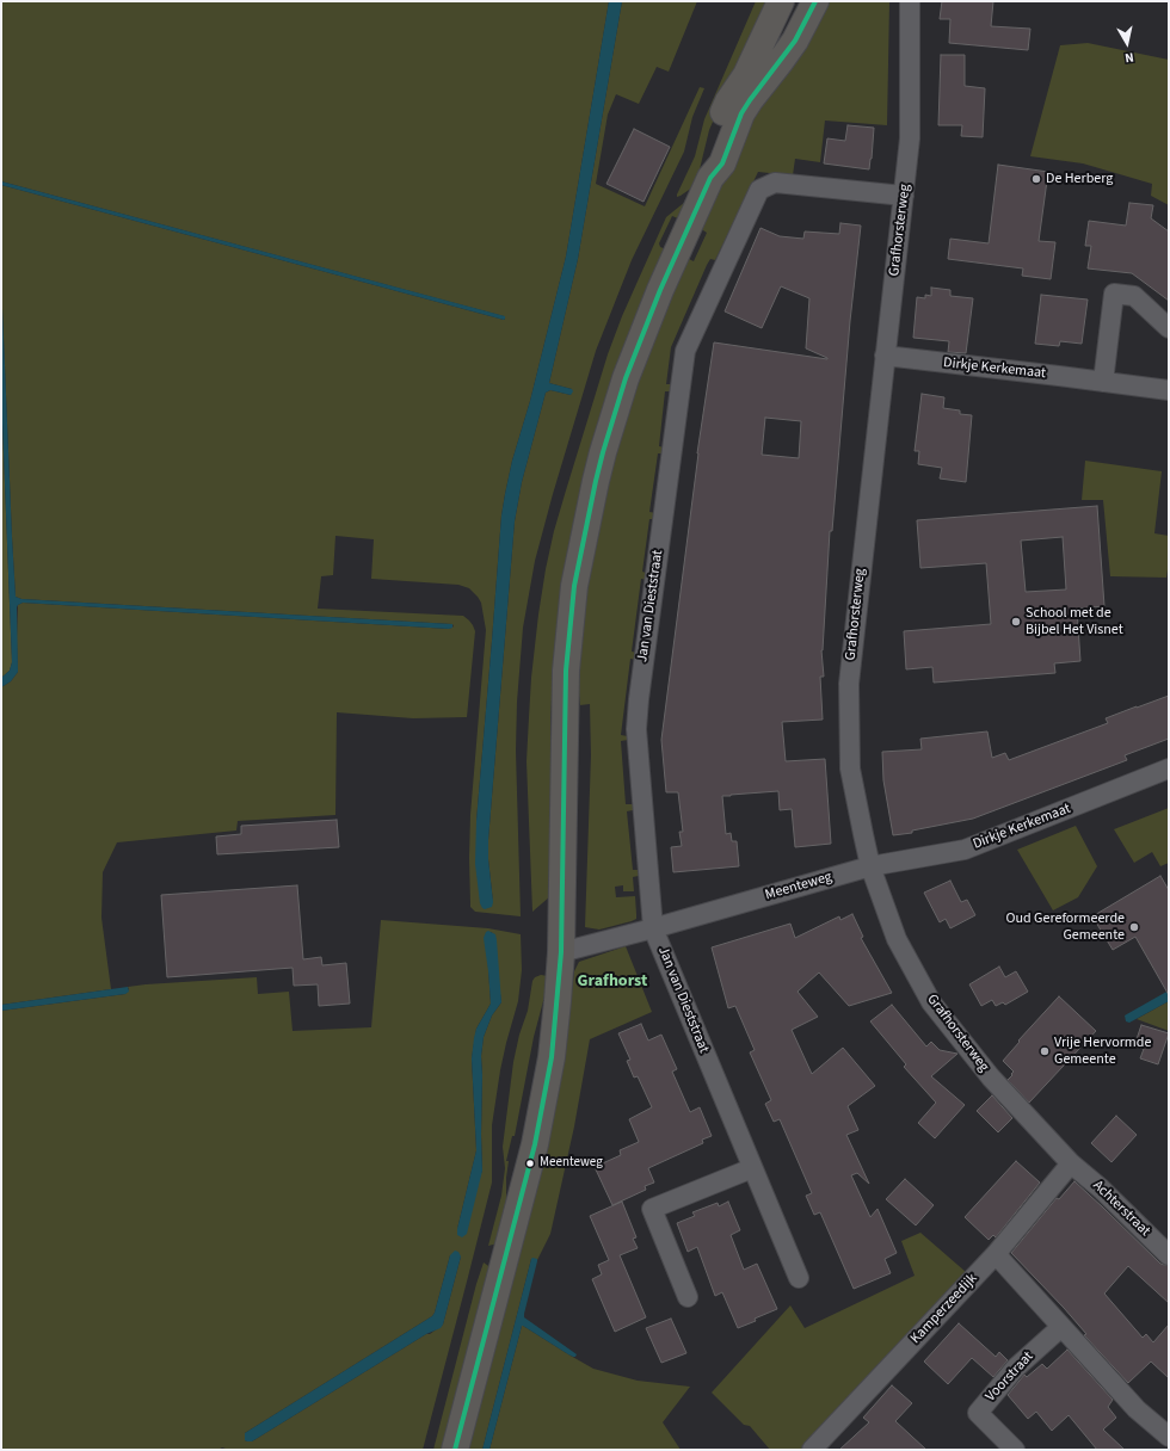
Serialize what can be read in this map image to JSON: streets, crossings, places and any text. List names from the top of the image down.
{
  "streets": {
    "street": [
      "Grafhorsterweg",
      "Dirkje Kerkemaat",
      "Jan van Dieststraat",
      "Meenteweg",
      "Achterstraat",
      "Kamperzeedijk",
      "Voorstraat"
    ]
  },
  "crossings": [
    ["Grafhorsterweg", "Dirkje Kerkemaat"],
    ["Grafhorsterweg", "Jan van Dieststraat"],
    ["Grafhorsterweg", "Meenteweg"],
    ["Grafhorsterweg", "Achterstraat"],
    ["Grafhorsterweg", "Kamperzeedijk"],
    ["Dirkje Kerkemaat", "Meenteweg"],
    ["Jan van Dieststraat", "Meenteweg"],
    ["Achterstraat", "Kamperzeedijk"]
  ],
  "districts": ["Grafhorst"],
  "places": [
    "De Herberg",
    "School met de Bijbel Het Visnet",
    "Oud Gereformeerde Gemeente",
    "Vrije Hervormde Gemeente",
    "Meenteweg"
  ],
  "north": "bottom"
}
